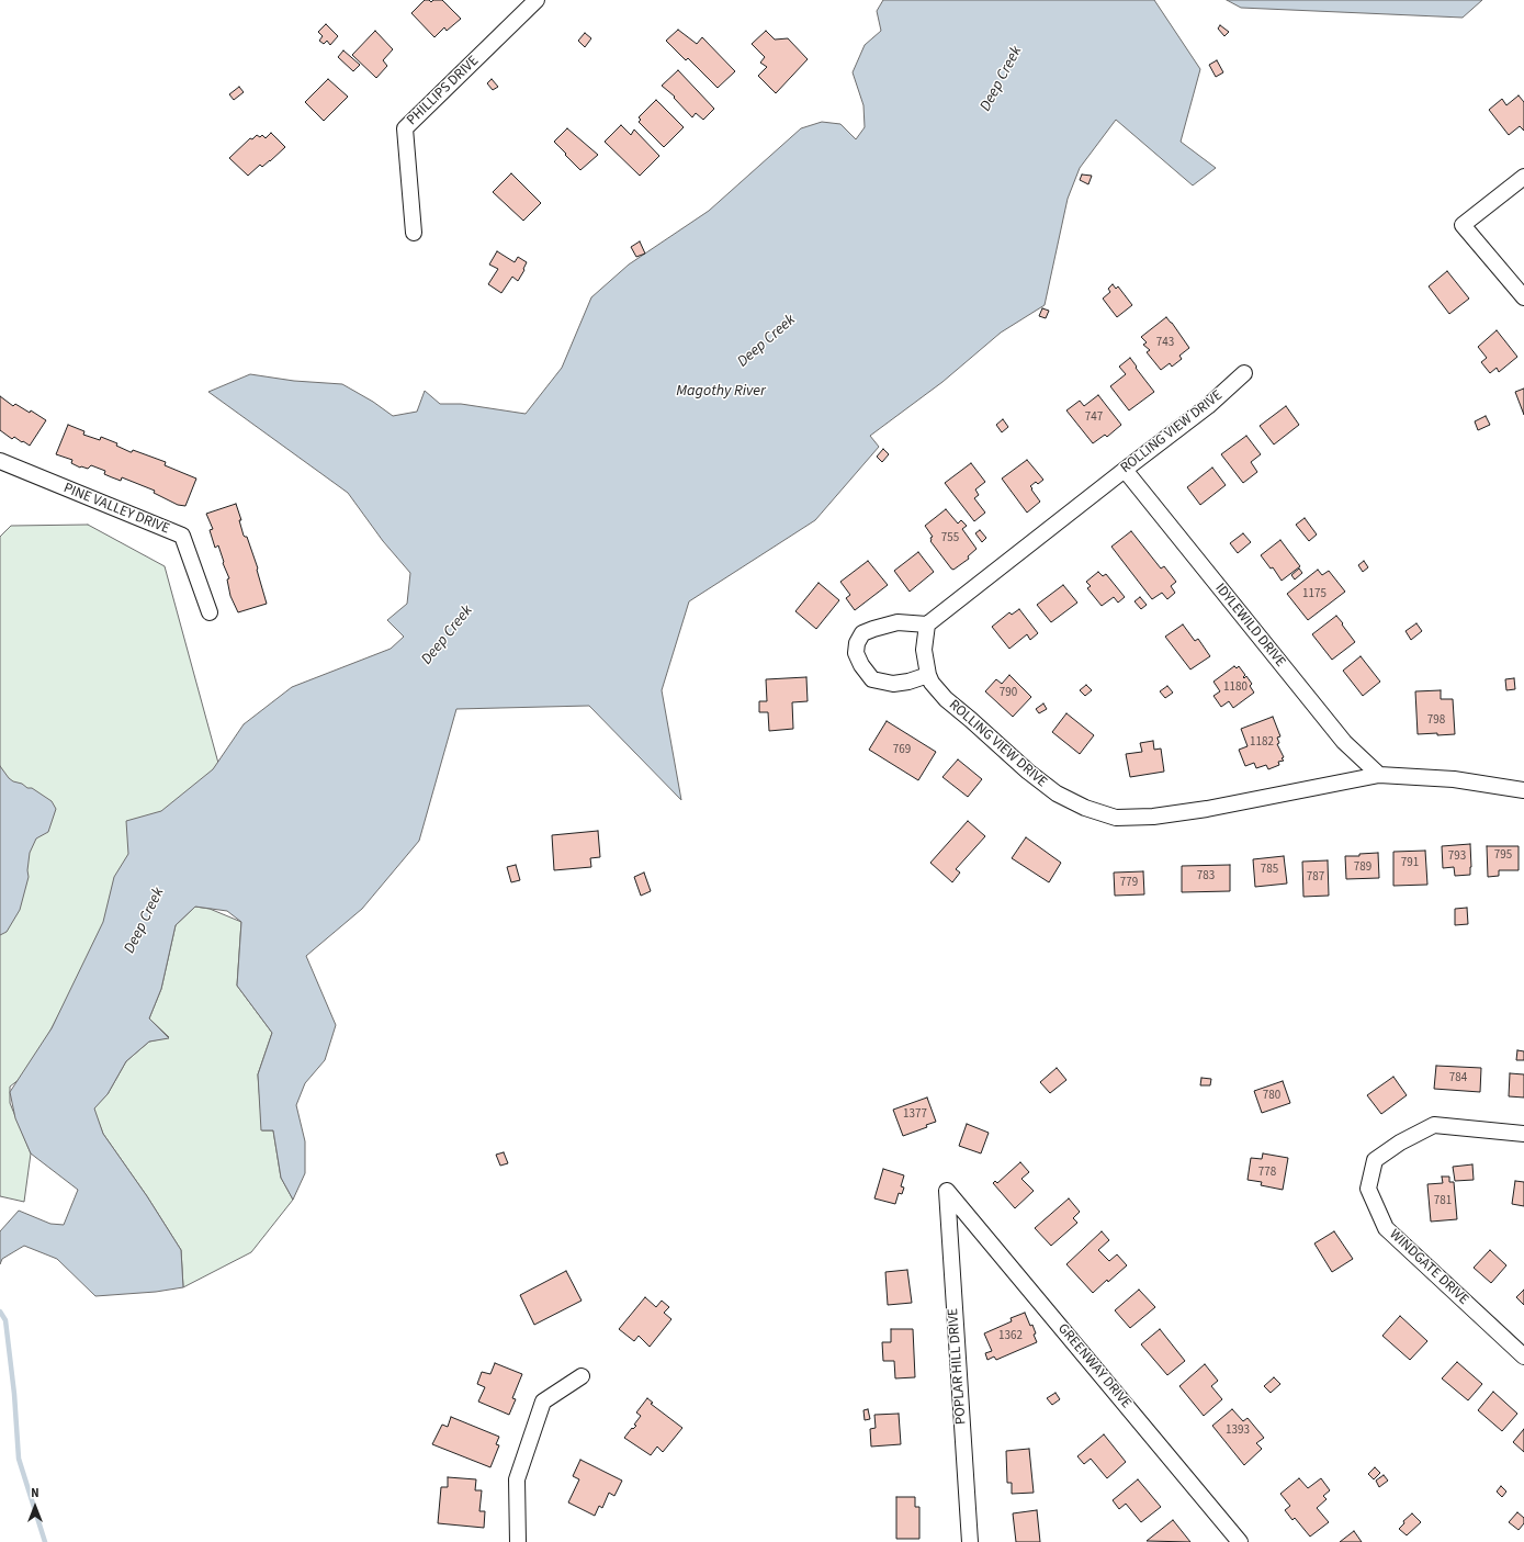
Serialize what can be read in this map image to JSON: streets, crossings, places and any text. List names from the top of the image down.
{
  "streets": {
    "street": [
      "PHILLIPS DRIVE",
      "ROLLING VIEW DRIVE",
      "PINE VALLEY DRIVE",
      "IDYLEWILD DRIVE",
      "WINDGATE DRIVE",
      "POPLAR HILL DRIVE",
      "GREENWAY DRIVE"
    ]
  },
  "crossings": [
    ["ROLLING VIEW DRIVE", "IDYLEWILD DRIVE"],
    ["POPLAR HILL DRIVE", "GREENWAY DRIVE"]
  ],
  "water": ["Deep Creek", "Magothy River"],
  "house_numbers": [
    "743",
    "747",
    "755",
    "1175",
    "1180",
    "790",
    "798",
    "1182",
    "769",
    "795",
    "793",
    "791",
    "789",
    "785",
    "783",
    "787",
    "779",
    "784",
    "780",
    "1377",
    "778",
    "781",
    "1362",
    "1393"
  ],
  "north": "top"
}
